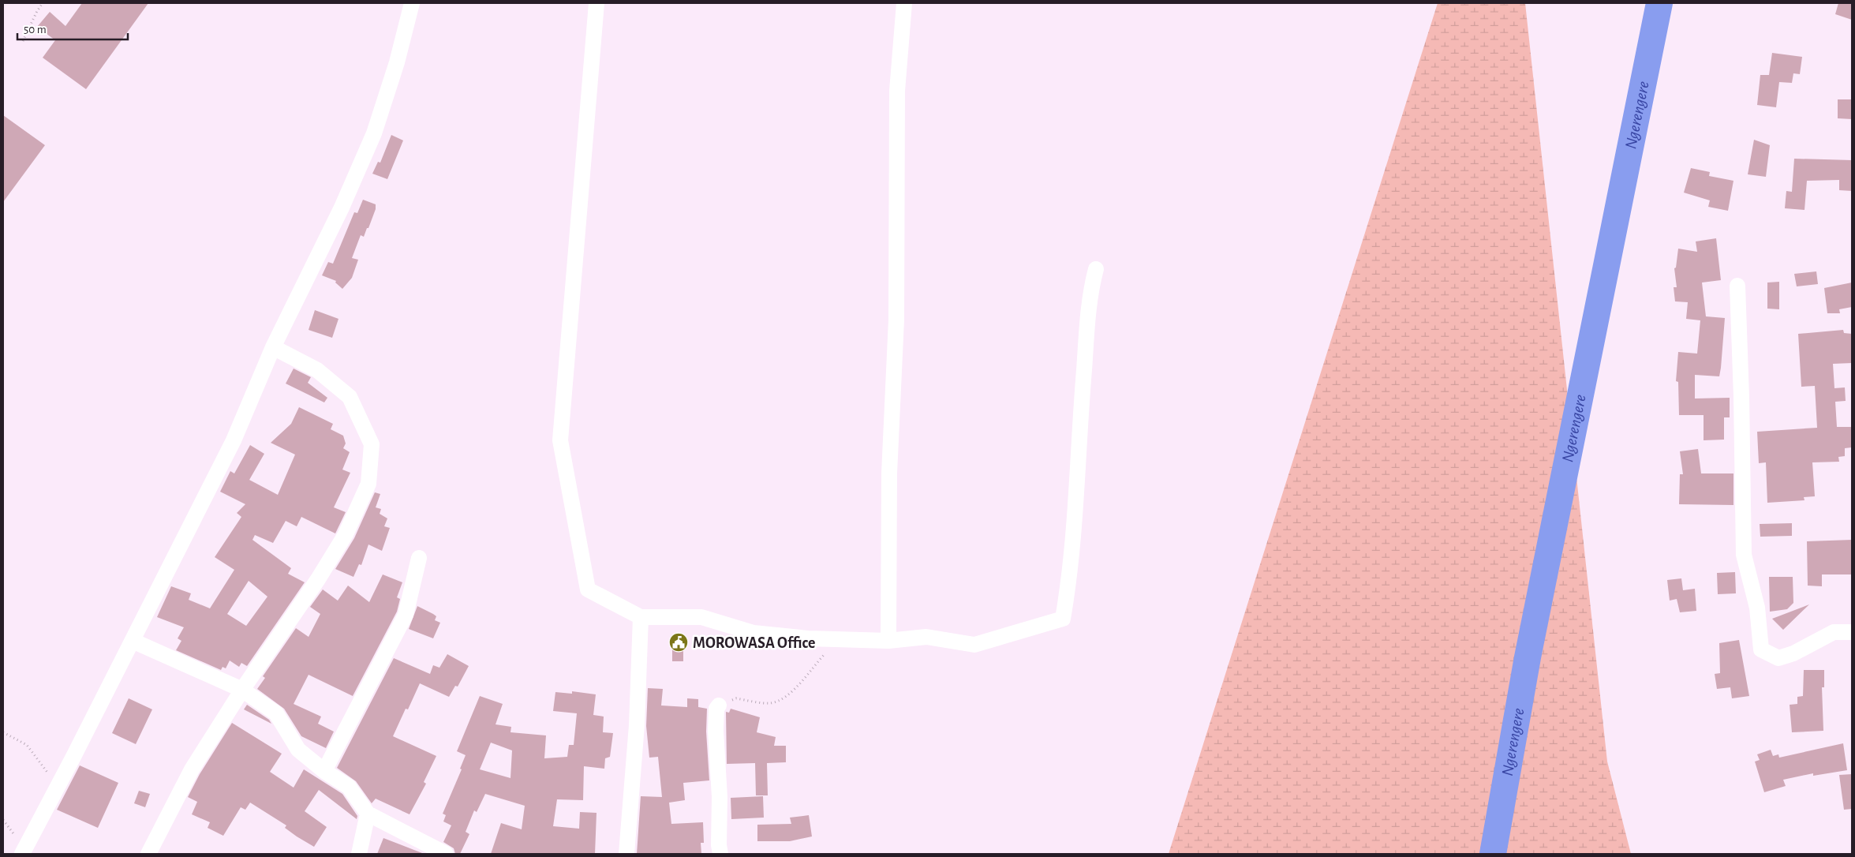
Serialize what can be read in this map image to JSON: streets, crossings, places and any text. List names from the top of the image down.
{
  "water": ["Ngerengere"],
  "places": {
    "public building": ["MOROWASA Office"]
  },
  "scale_bar": "50 m"
}
